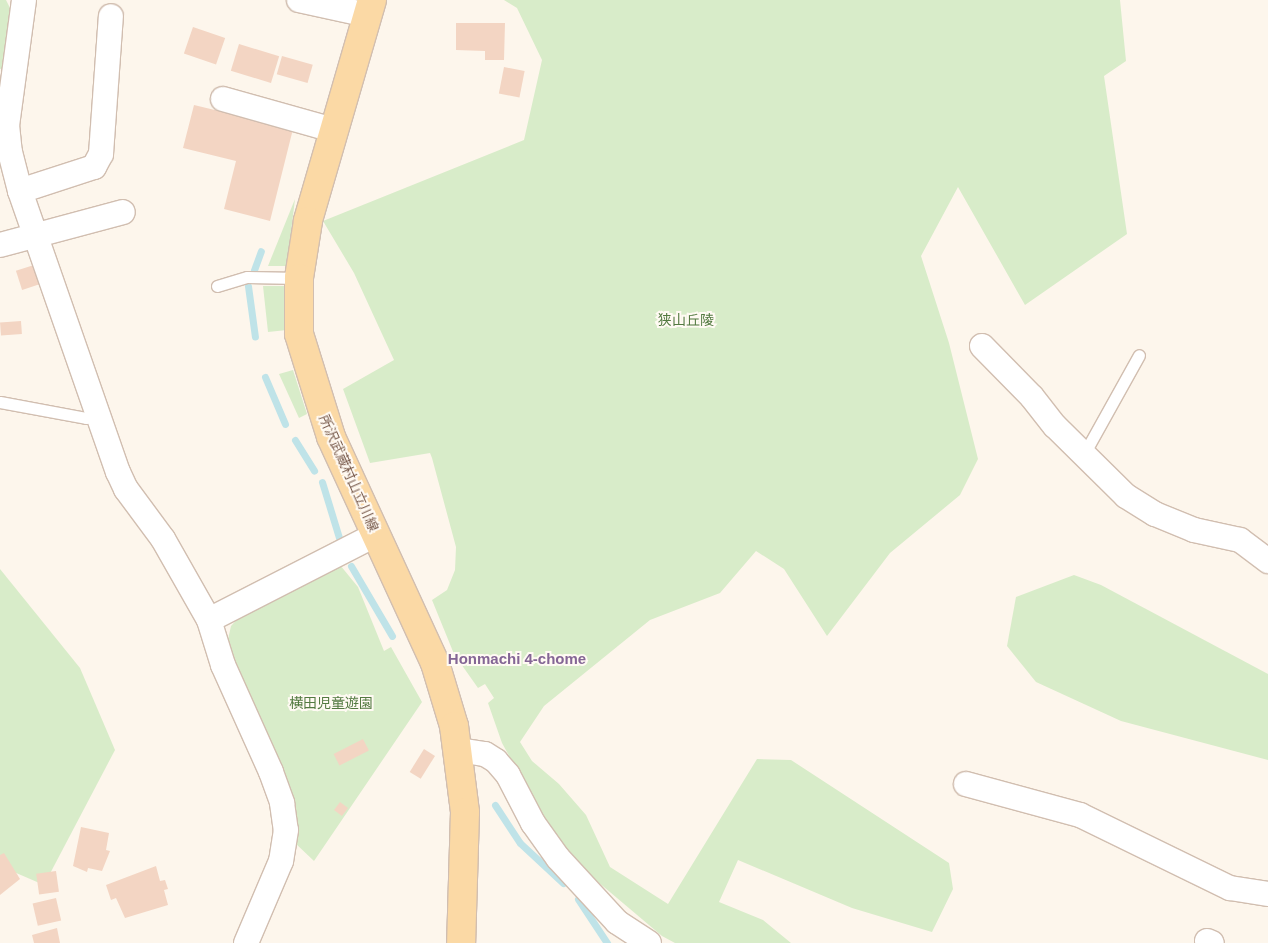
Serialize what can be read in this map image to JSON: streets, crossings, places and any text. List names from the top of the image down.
{
  "streets": {
    "main road": ["所沢武蔵村山立川線"]
  },
  "districts": ["Honmachi 4-chome"],
  "parks": ["狭山丘陵", "横田児童遊園"]
}
